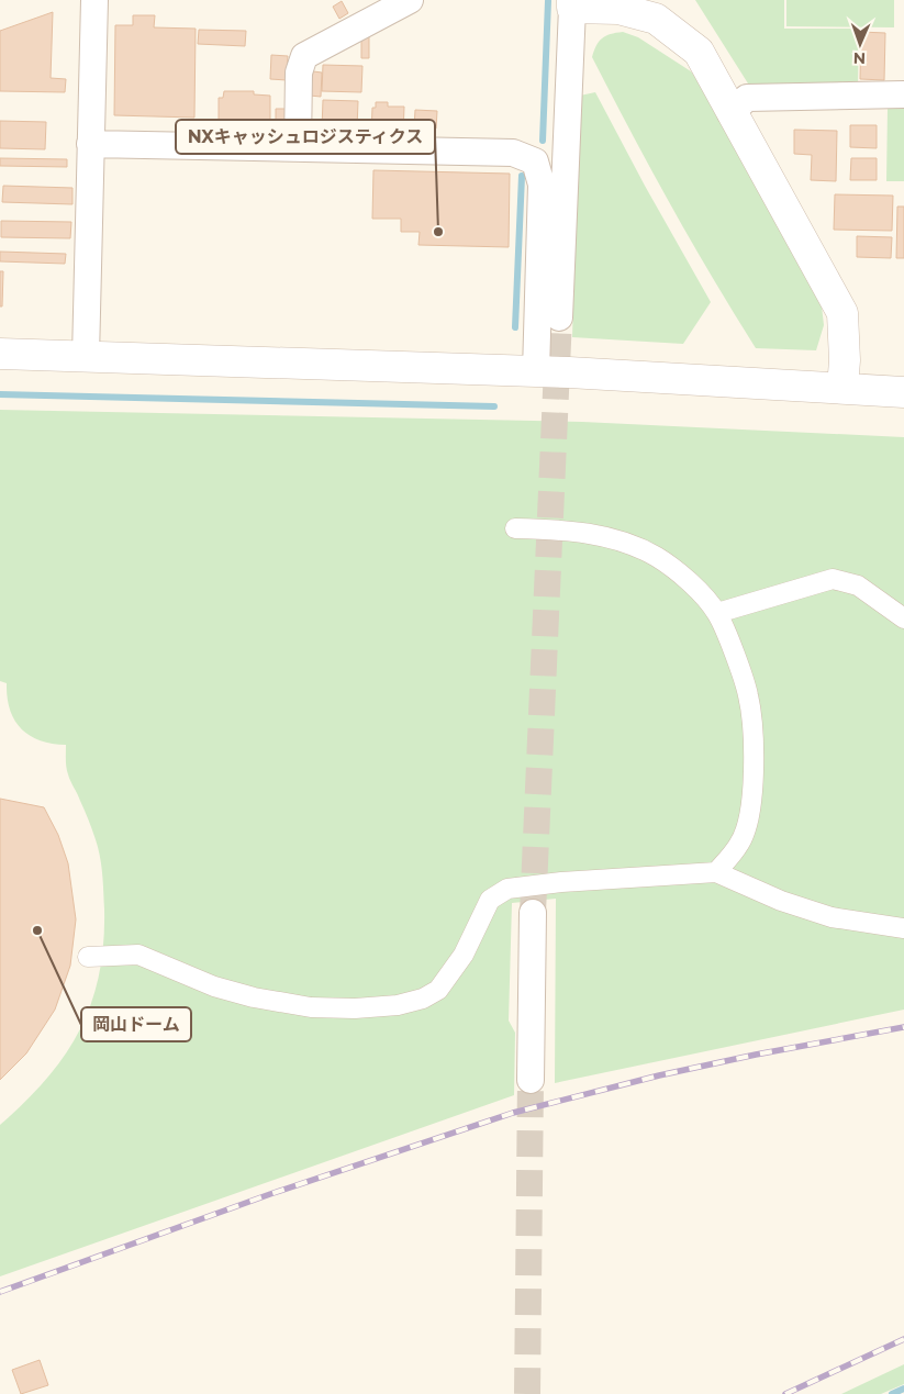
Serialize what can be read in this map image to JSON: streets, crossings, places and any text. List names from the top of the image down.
{
  "places": ["NXキャッシュロジスティクス", "岡山ドーム"],
  "north": "bottom"
}
